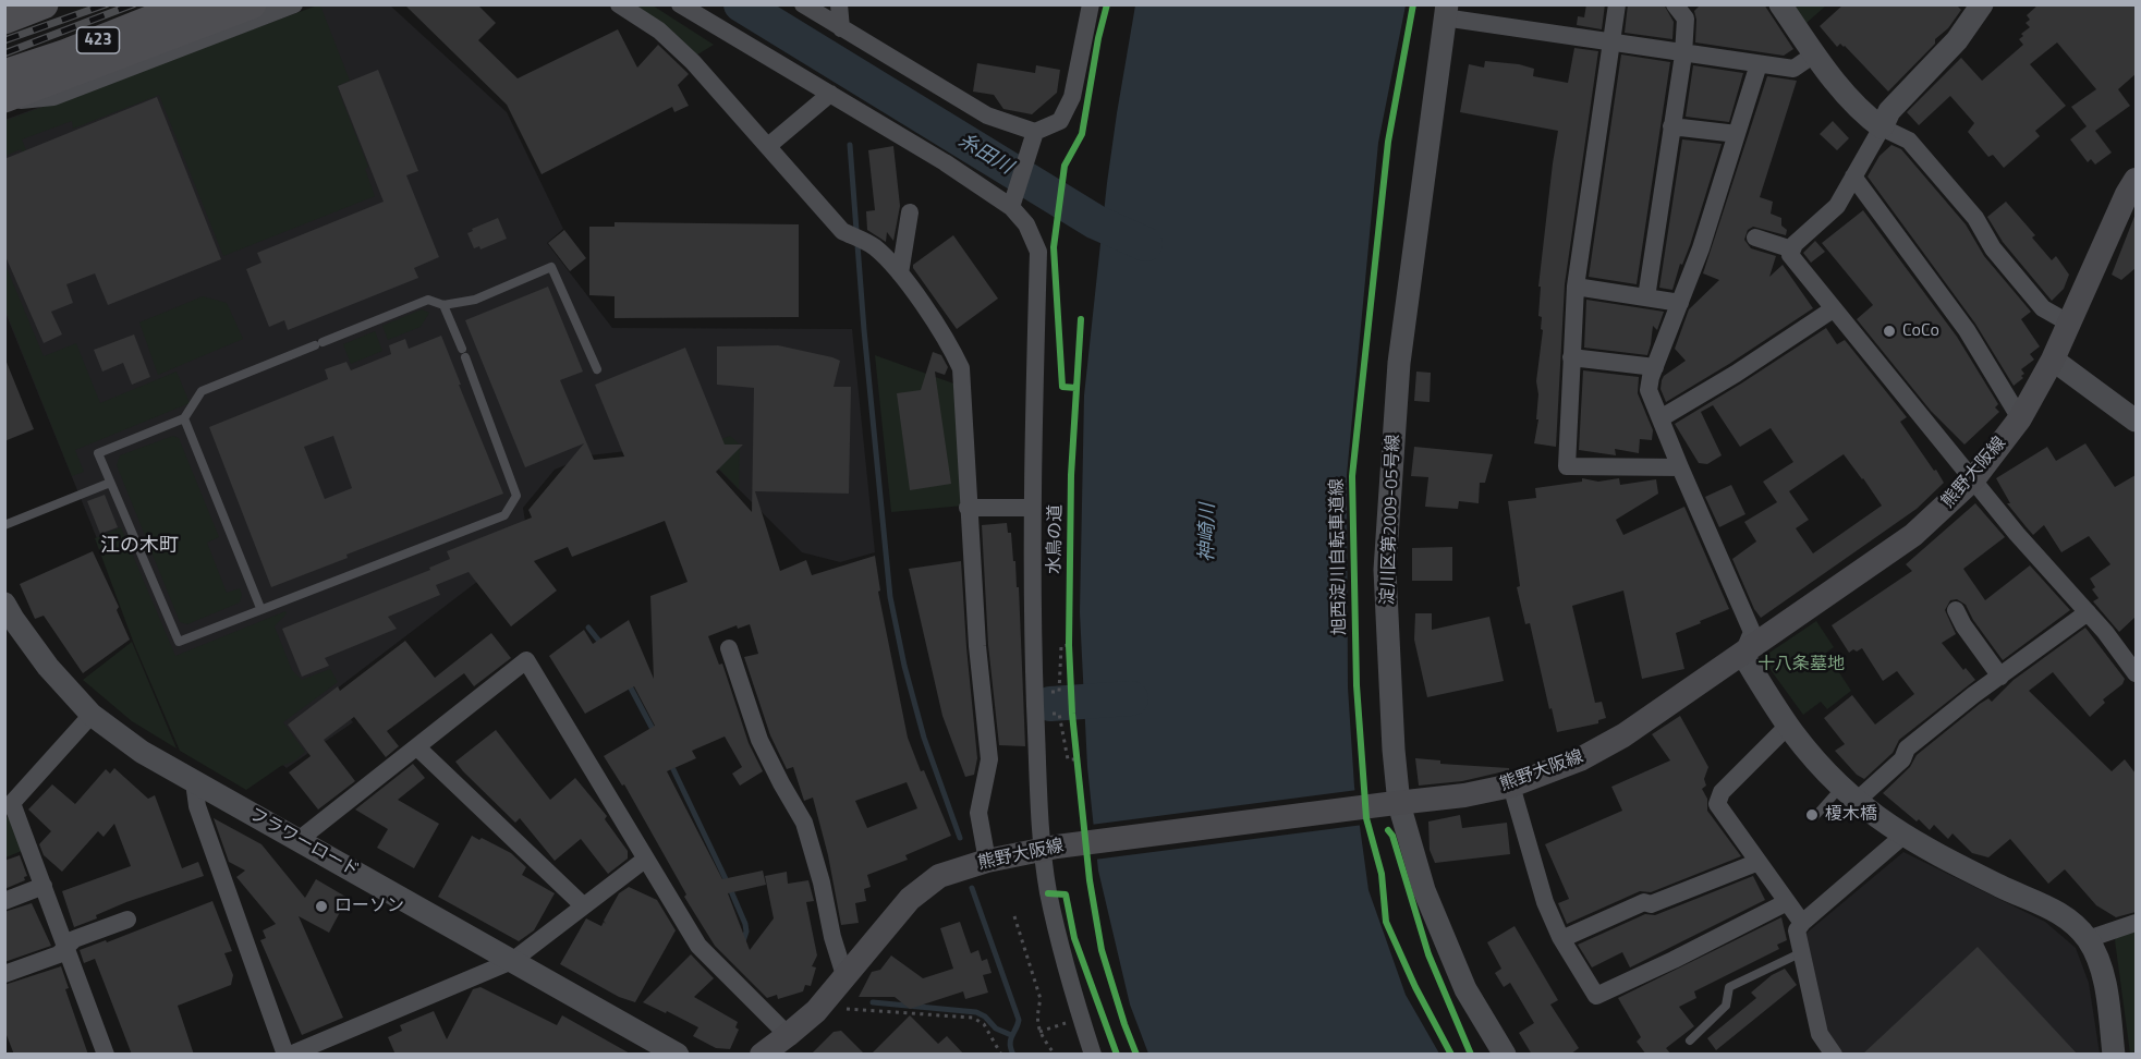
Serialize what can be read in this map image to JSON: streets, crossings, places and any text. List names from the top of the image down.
{
  "streets": {
    "highway": ["423"],
    "main road": ["熊野大阪線"],
    "street": ["淀川区第2009-05号線", "フラワーロード"],
    "cycle path": ["水鳥の道", "旭西淀川自転車道線"]
  },
  "crossings": [
    ["熊野大阪線", "淀川区第2009-05号線"]
  ],
  "districts": ["江の木町"],
  "water": ["糸田川", "神崎川"],
  "parks": ["十八条墓地"],
  "places": ["CoCo", "榎木橋", "ローソン"]
}
